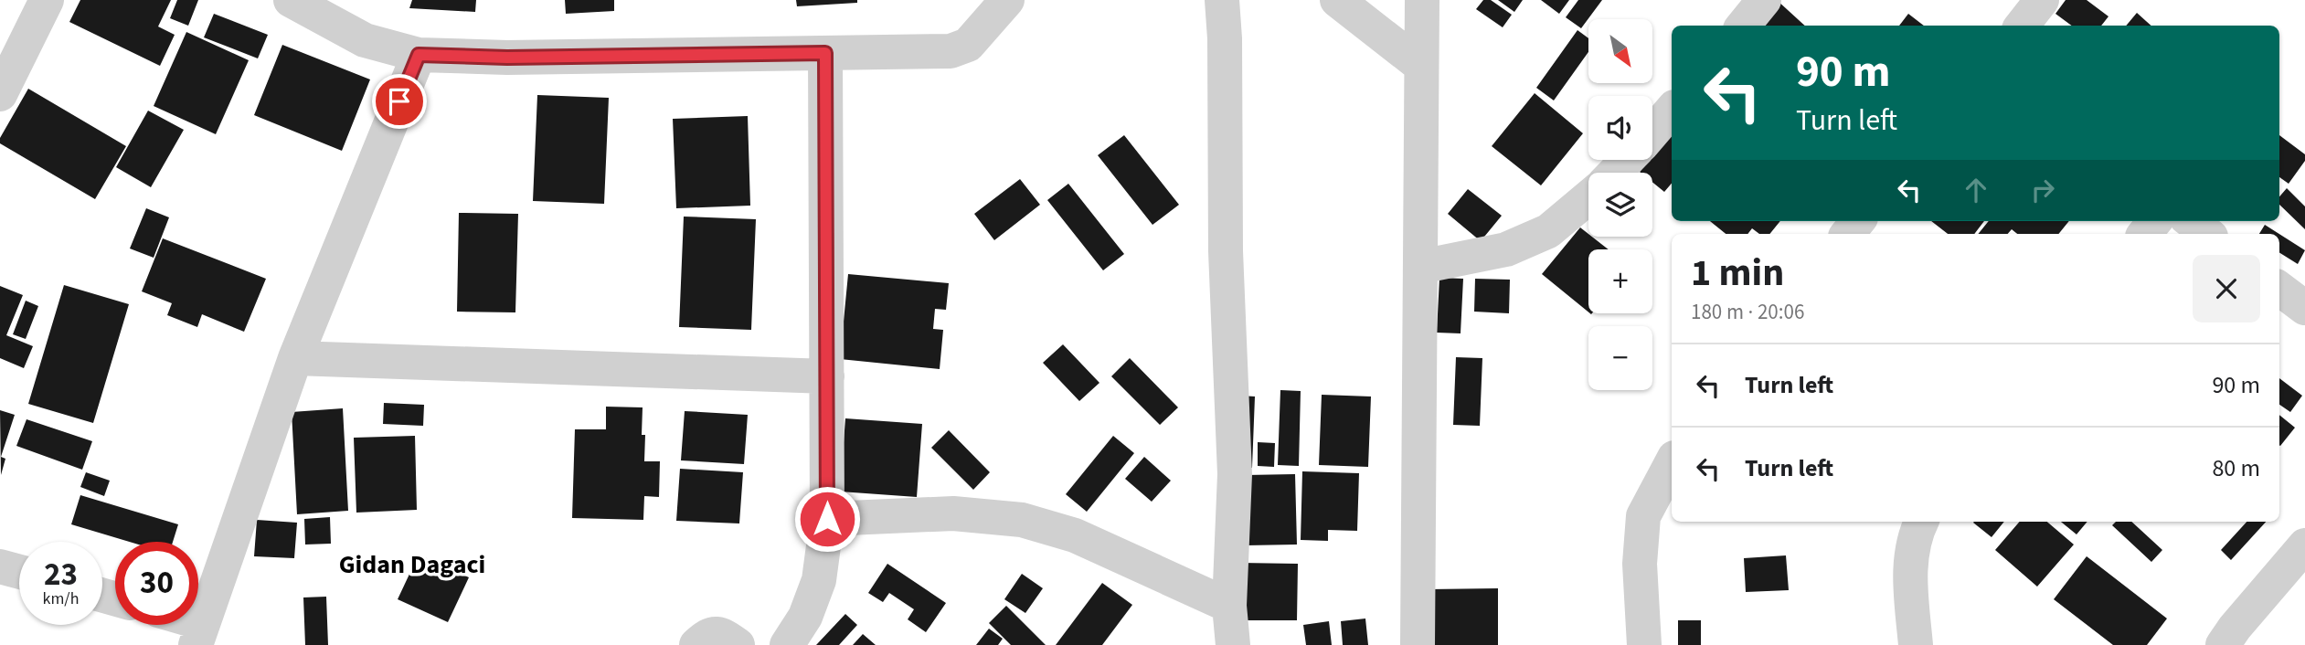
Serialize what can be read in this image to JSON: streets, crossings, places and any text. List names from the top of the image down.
{
  "districts": ["Gidan Dagaci"],
  "north": "bottom right",
  "page": {
    "map_buttons": ["+", "−"],
    "turn": ["90 m", "Turn left"],
    "heading": ["1 min", "180 m · 20:06"],
    "list": [
      {
        "name": "Turn left",
        "value": "90 m"
      },
      {
        "name": "Turn left",
        "value": "80 m"
      }
    ],
    "speed": "23 km/h",
    "limit": "30"
  }
}
